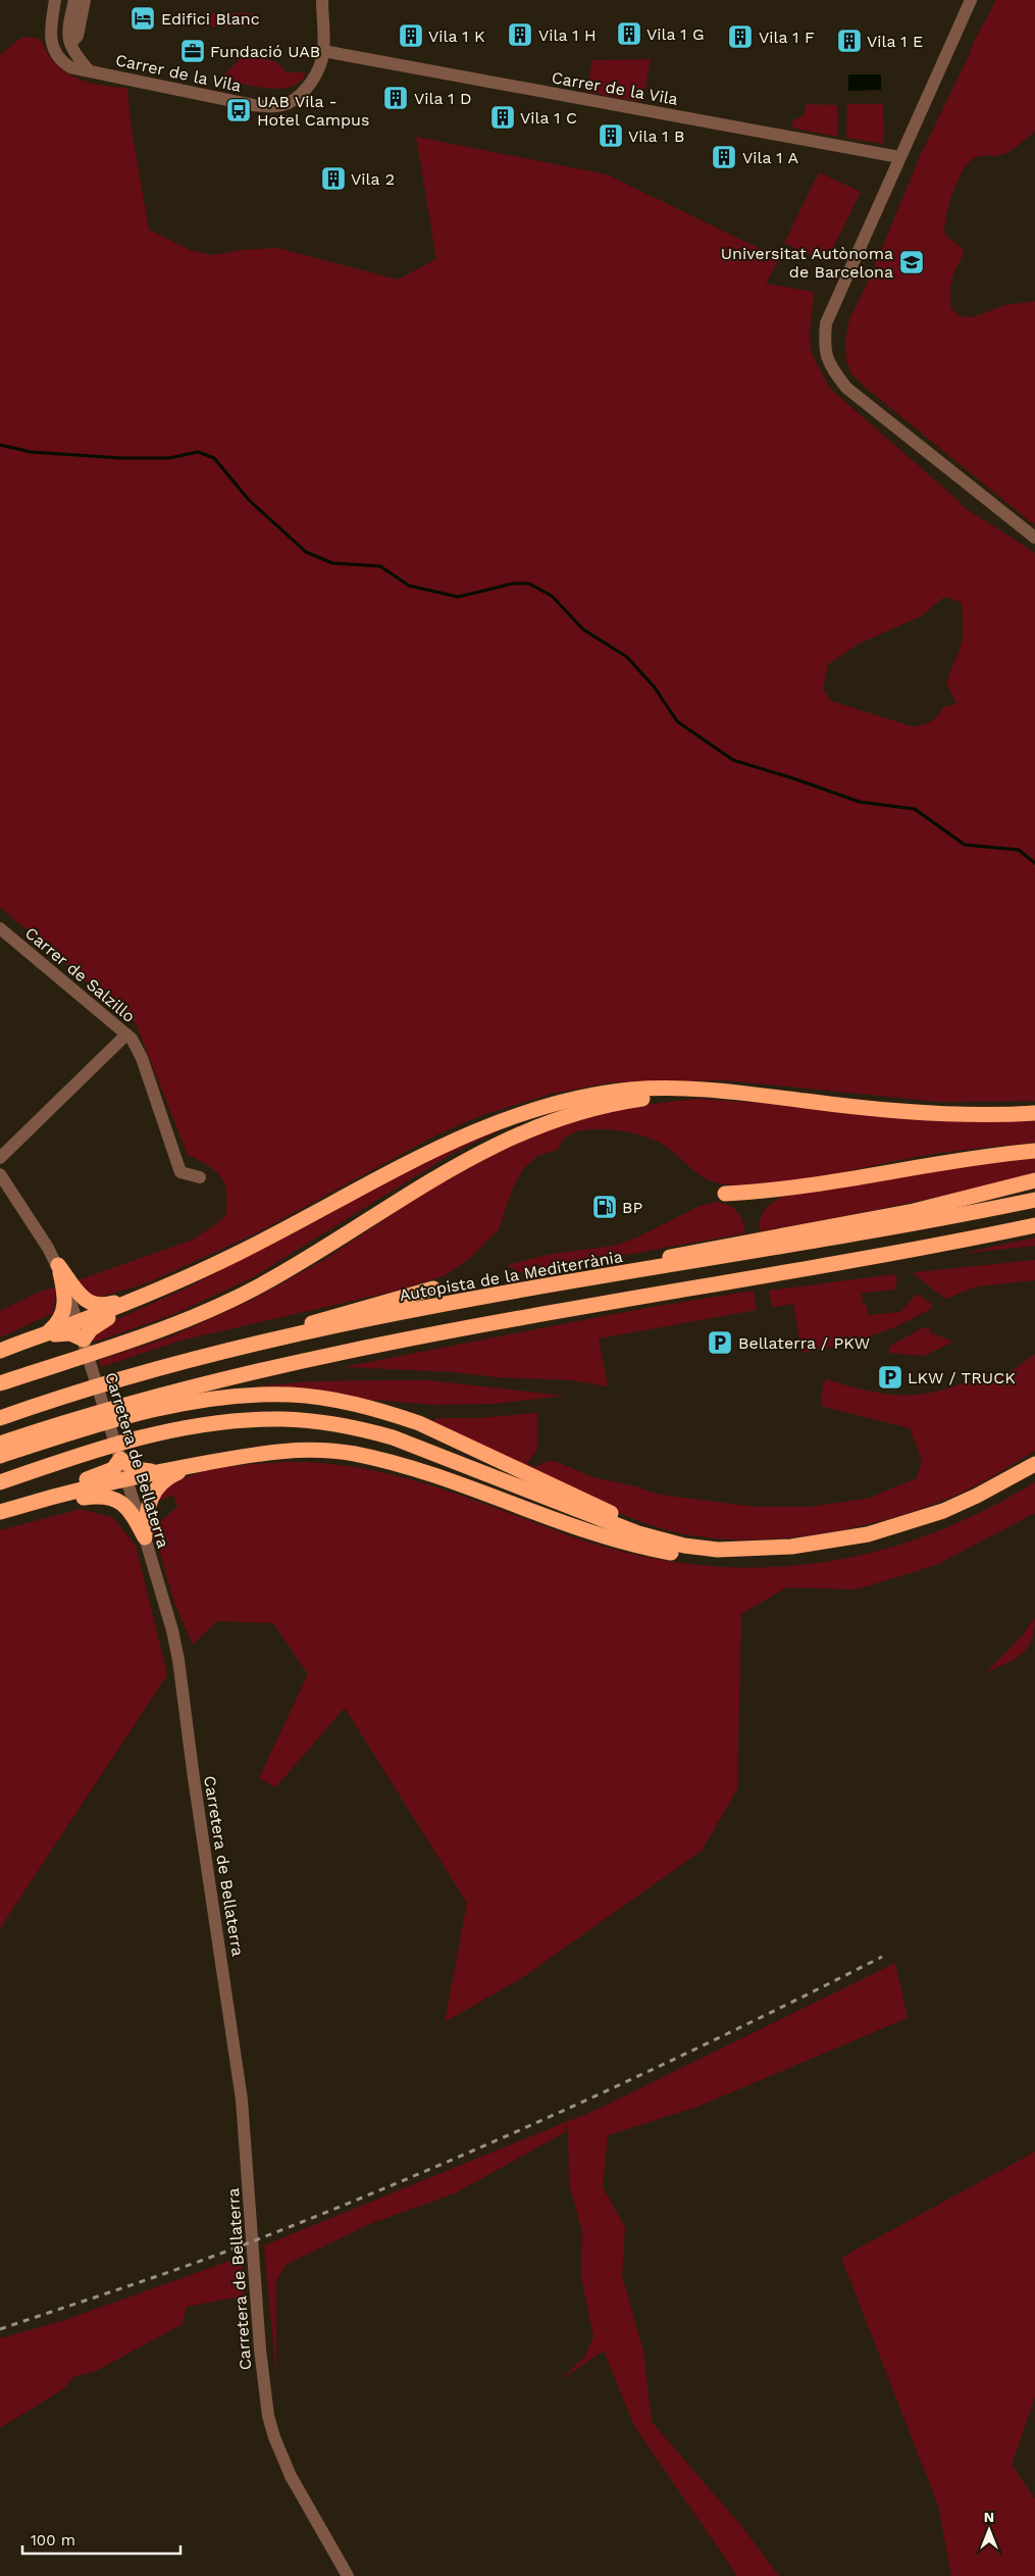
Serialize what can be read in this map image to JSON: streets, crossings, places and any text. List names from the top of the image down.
{
  "streets": {
    "highway": ["Autopista de la Mediterrània"],
    "street": ["Carrer de la Vila", "Carrer de Salzillo", "Carretera de Bellaterra"]
  },
  "places": {
    "hotel": ["Edifici Blanc"],
    "building": [
      "Vila 1 G",
      "Vila 1 H",
      "Vila 1 K",
      "Vila 1 F",
      "Vila 1 E",
      "Vila 1 D",
      "Vila 1 C",
      "Vila 1 B",
      "Vila 1 A",
      "Vila 2"
    ],
    "office": ["Fundació UAB"],
    "bus stop": ["UAB Vila - Hotel Campus"],
    "school or university": ["Universitat Autònoma de Barcelona"],
    "fuel station": ["BP"],
    "parking": ["Bellaterra / PKW", "LKW / TRUCK"]
  },
  "scale_bar": "100 m",
  "north": "top"
}
